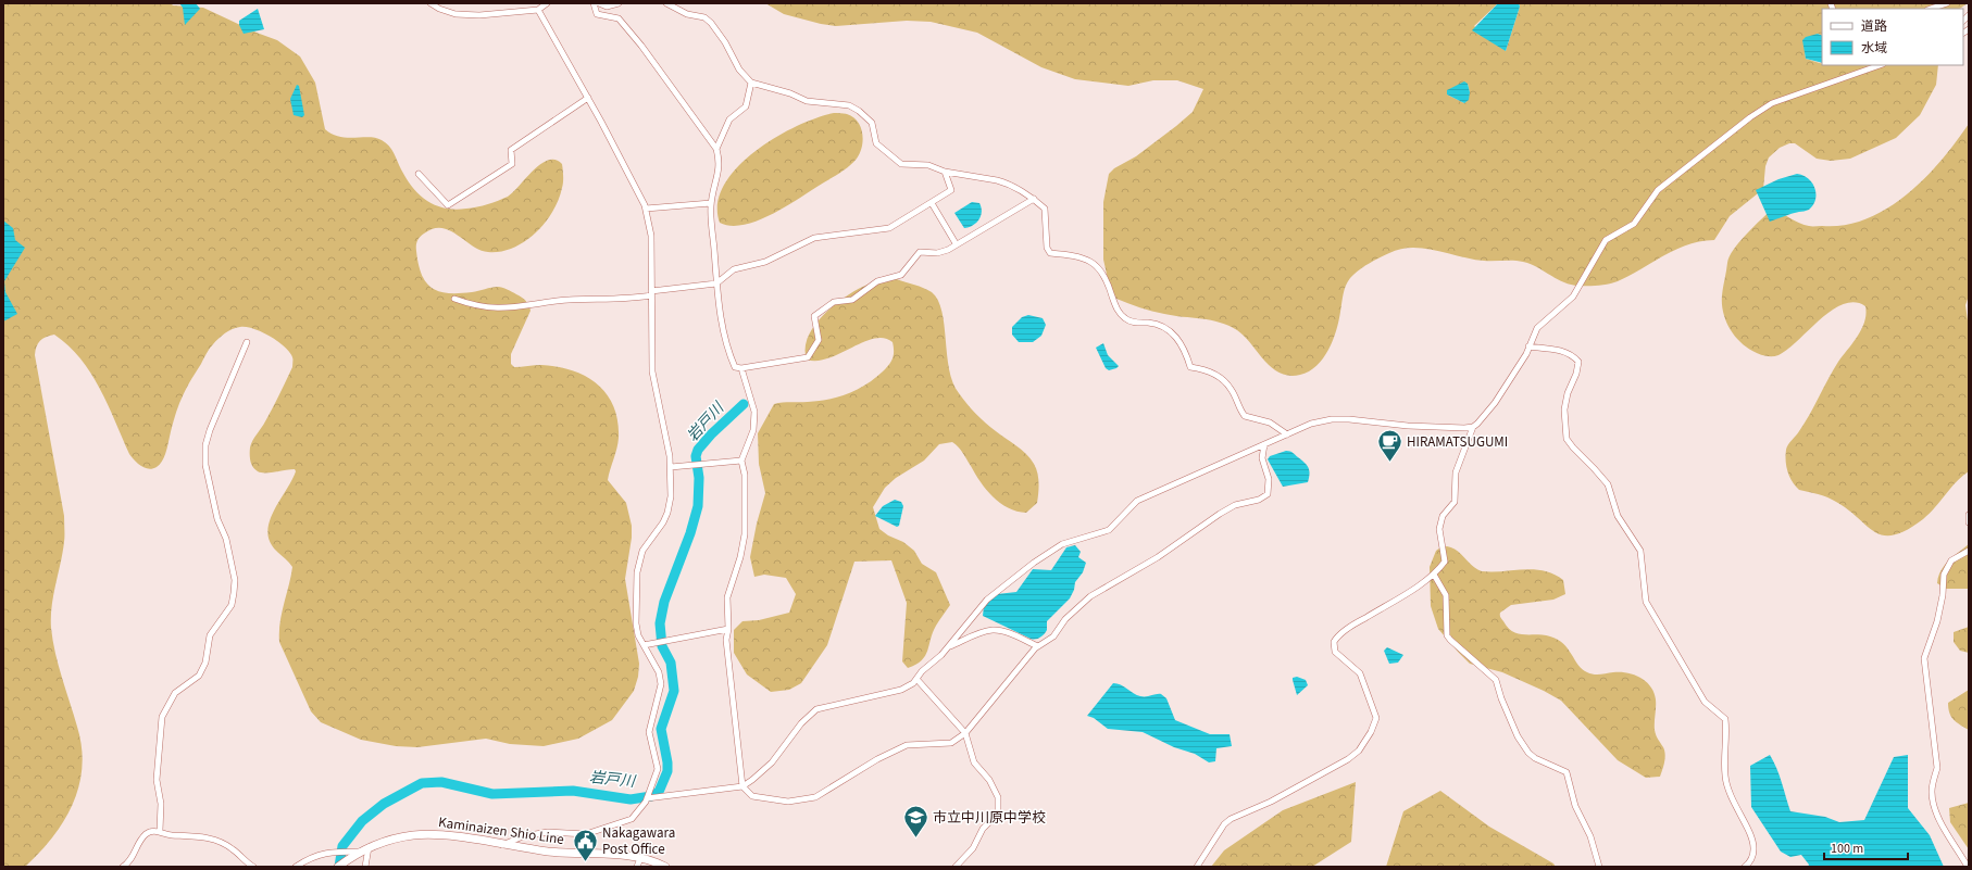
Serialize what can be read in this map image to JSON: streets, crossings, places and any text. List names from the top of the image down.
{
  "streets": {
    "main road": ["Kaminaizen Shio Line"]
  },
  "water": ["岩戸川"],
  "places": {
    "cafe": ["HIRAMATSUGUMI"],
    "school or university": ["市立中川原中学校"],
    "public building": ["Nakagawara Post Office"]
  },
  "legend": ["道路", "水域"],
  "scale_bar": "100 m"
}
